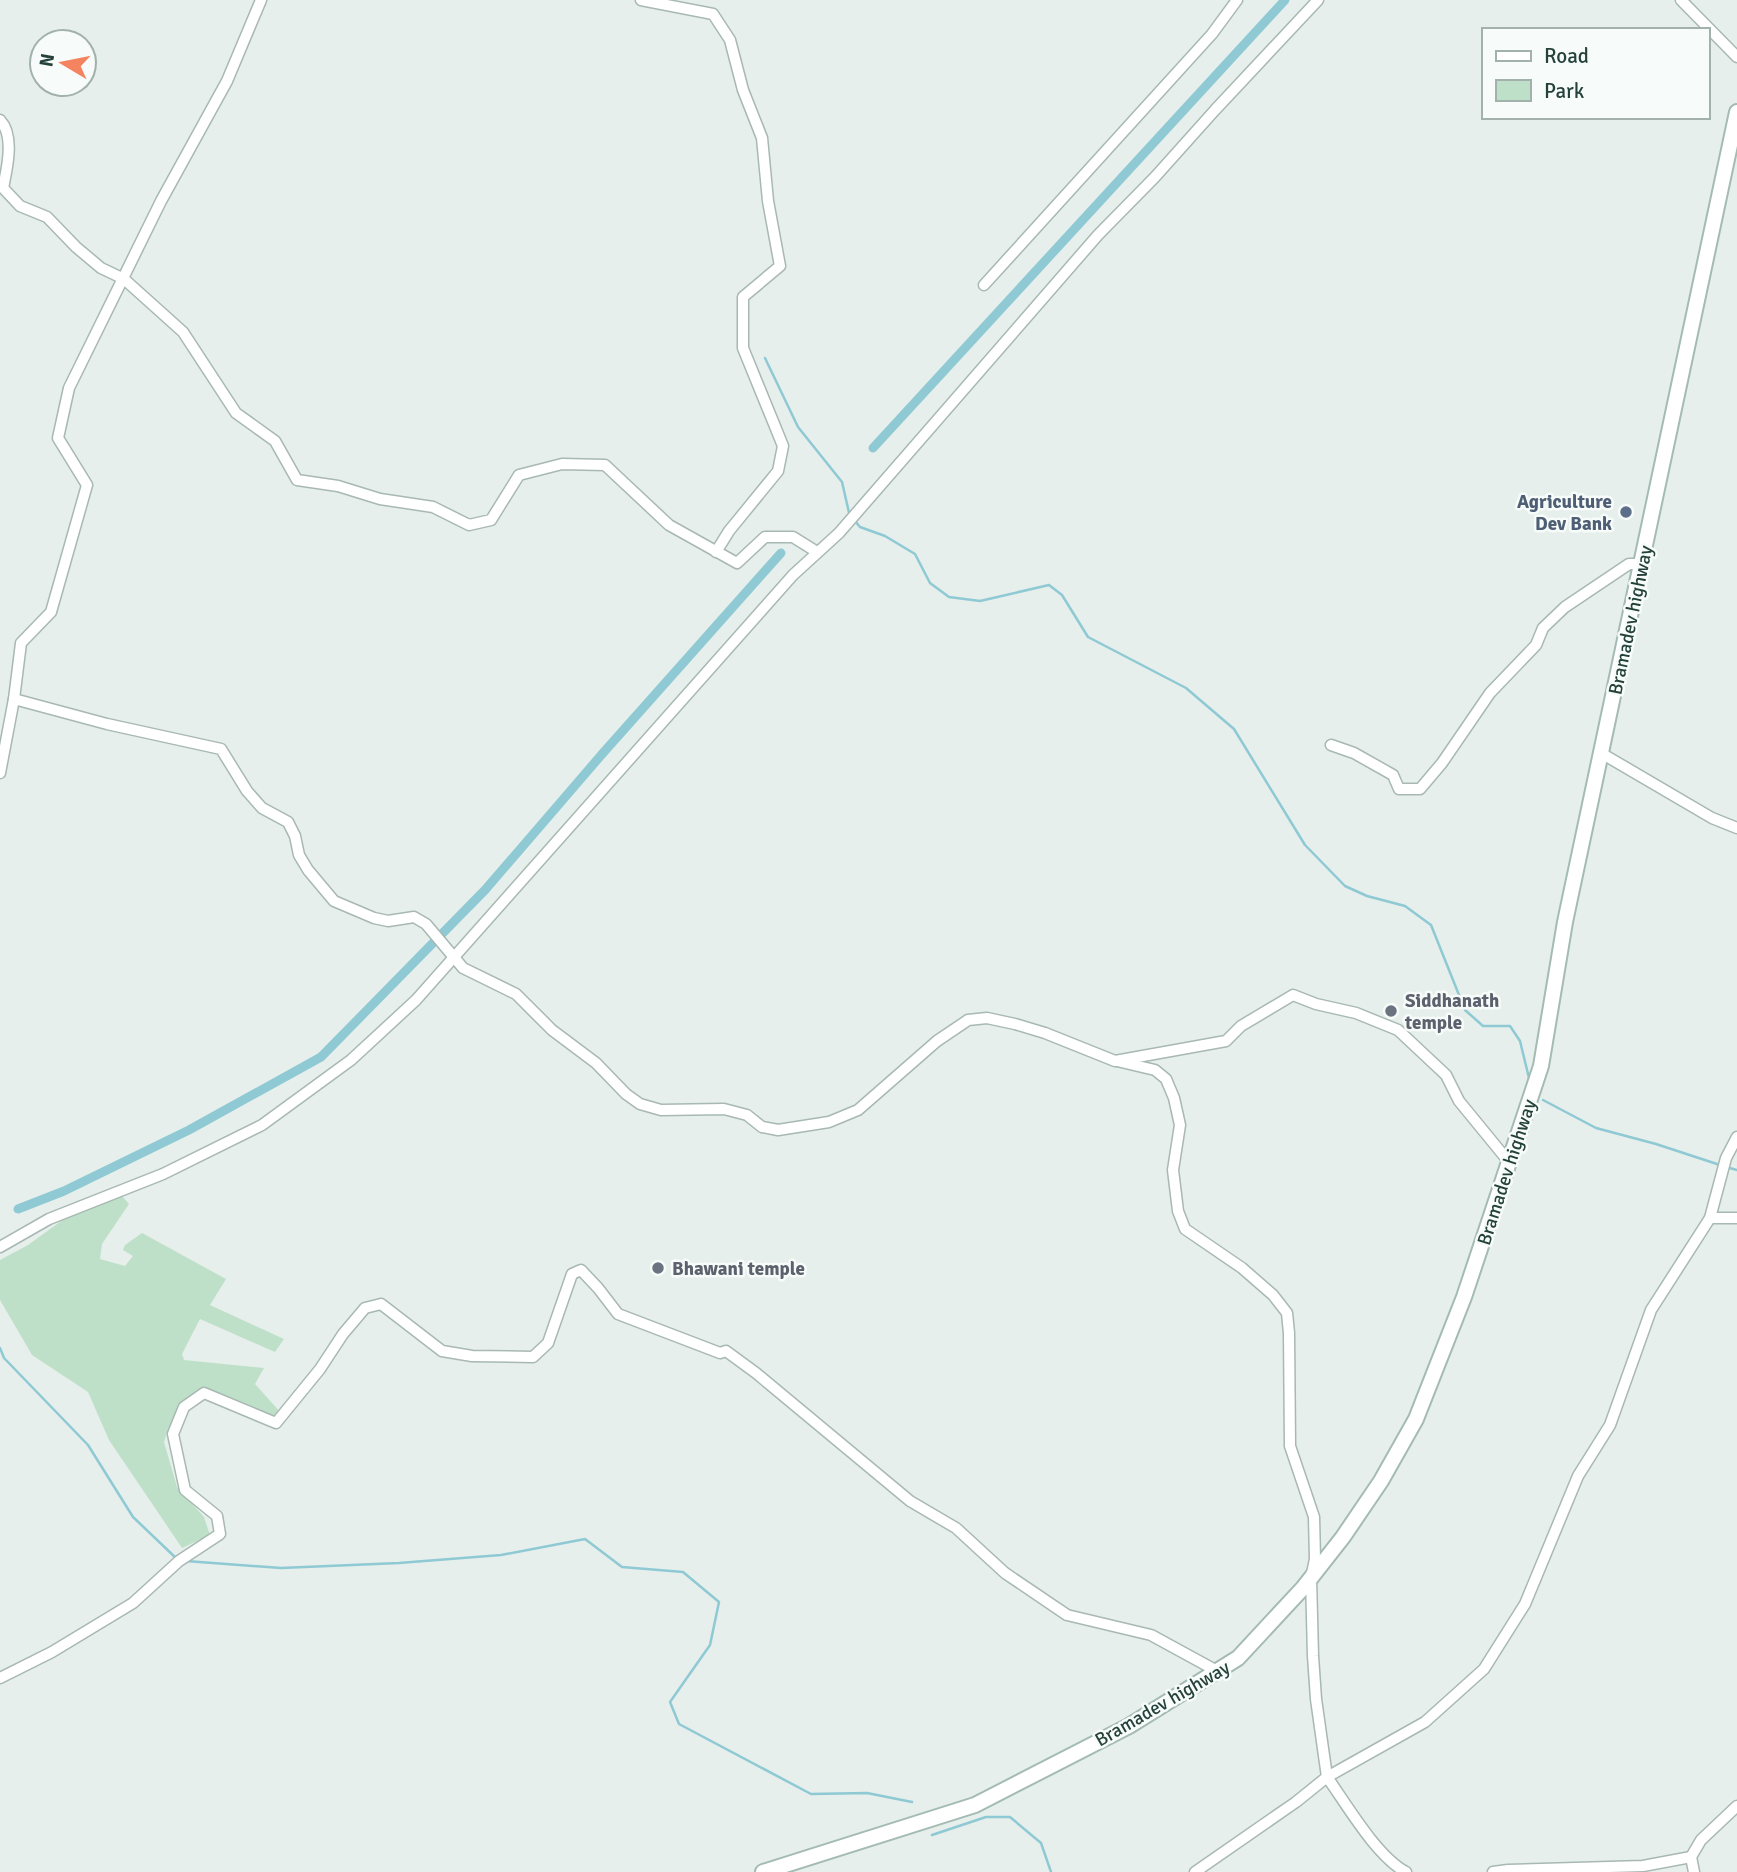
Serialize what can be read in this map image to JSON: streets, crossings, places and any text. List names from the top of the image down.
{
  "streets": {
    "street": ["Bramadev highway"]
  },
  "places": ["Agriculture Dev Bank", "Siddhanath temple", "Bhawani temple"],
  "legend": ["Road", "Park"],
  "north": "left"
}
